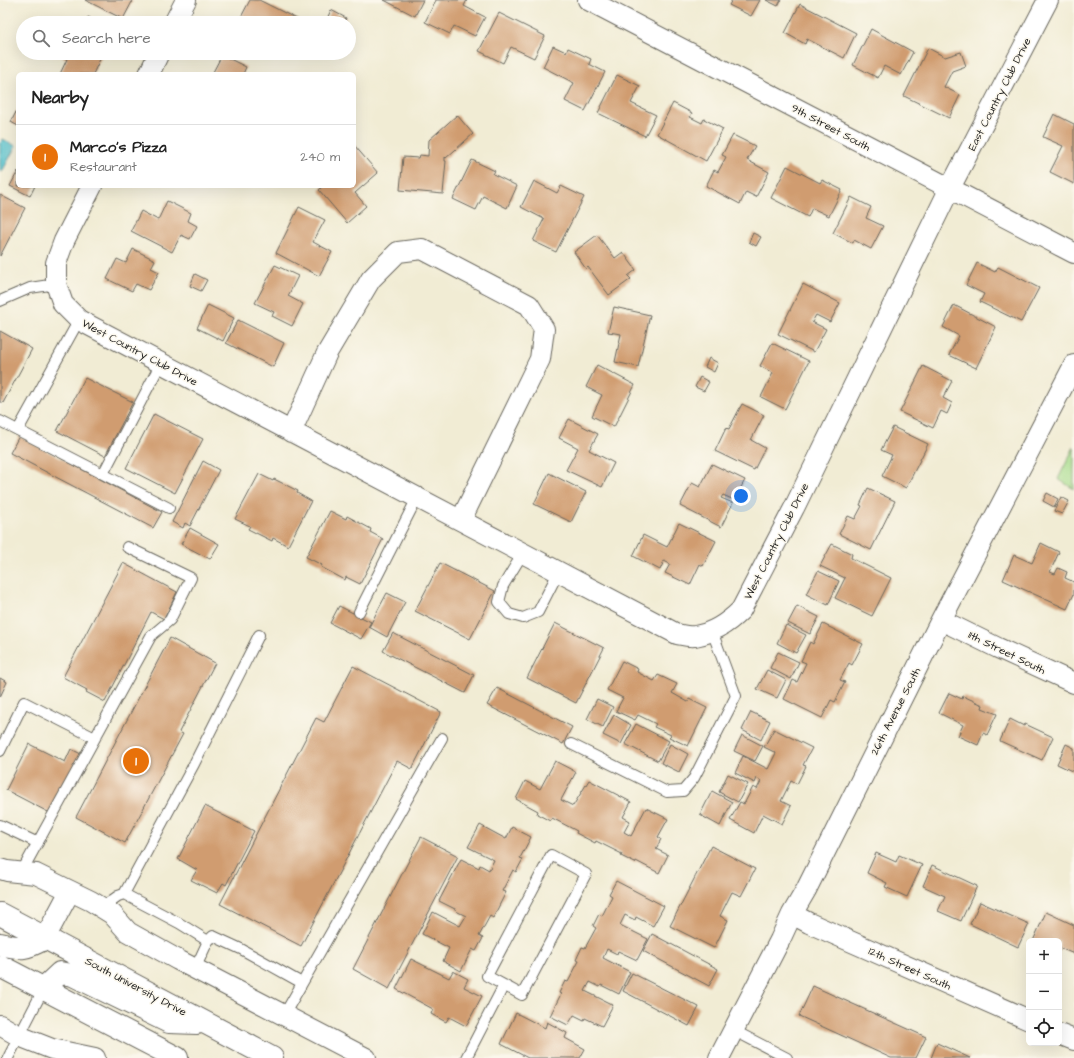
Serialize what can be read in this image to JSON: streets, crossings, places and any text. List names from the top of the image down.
{
  "streets": {
    "main road": ["South University Drive"],
    "street": [
      "East Country Club Drive",
      "9th Street South",
      "West Country Club Drive",
      "11th Street South",
      "26th Avenue South",
      "12th Street South"
    ]
  },
  "crossings": [
    ["East Country Club Drive", "9th Street South"],
    ["East Country Club Drive", "West Country Club Drive"],
    ["9th Street South", "West Country Club Drive"],
    ["11th Street South", "26th Avenue South"],
    ["26th Avenue South", "12th Street South"]
  ],
  "page": {
    "search": "Search here",
    "heading": "Nearby",
    "list": [
      {
        "mark": "1",
        "name": "Marco's Pizza",
        "note": "Restaurant",
        "value": "240 m"
      }
    ],
    "pins": "1",
    "map_buttons": ["+", "−"]
  }
}
